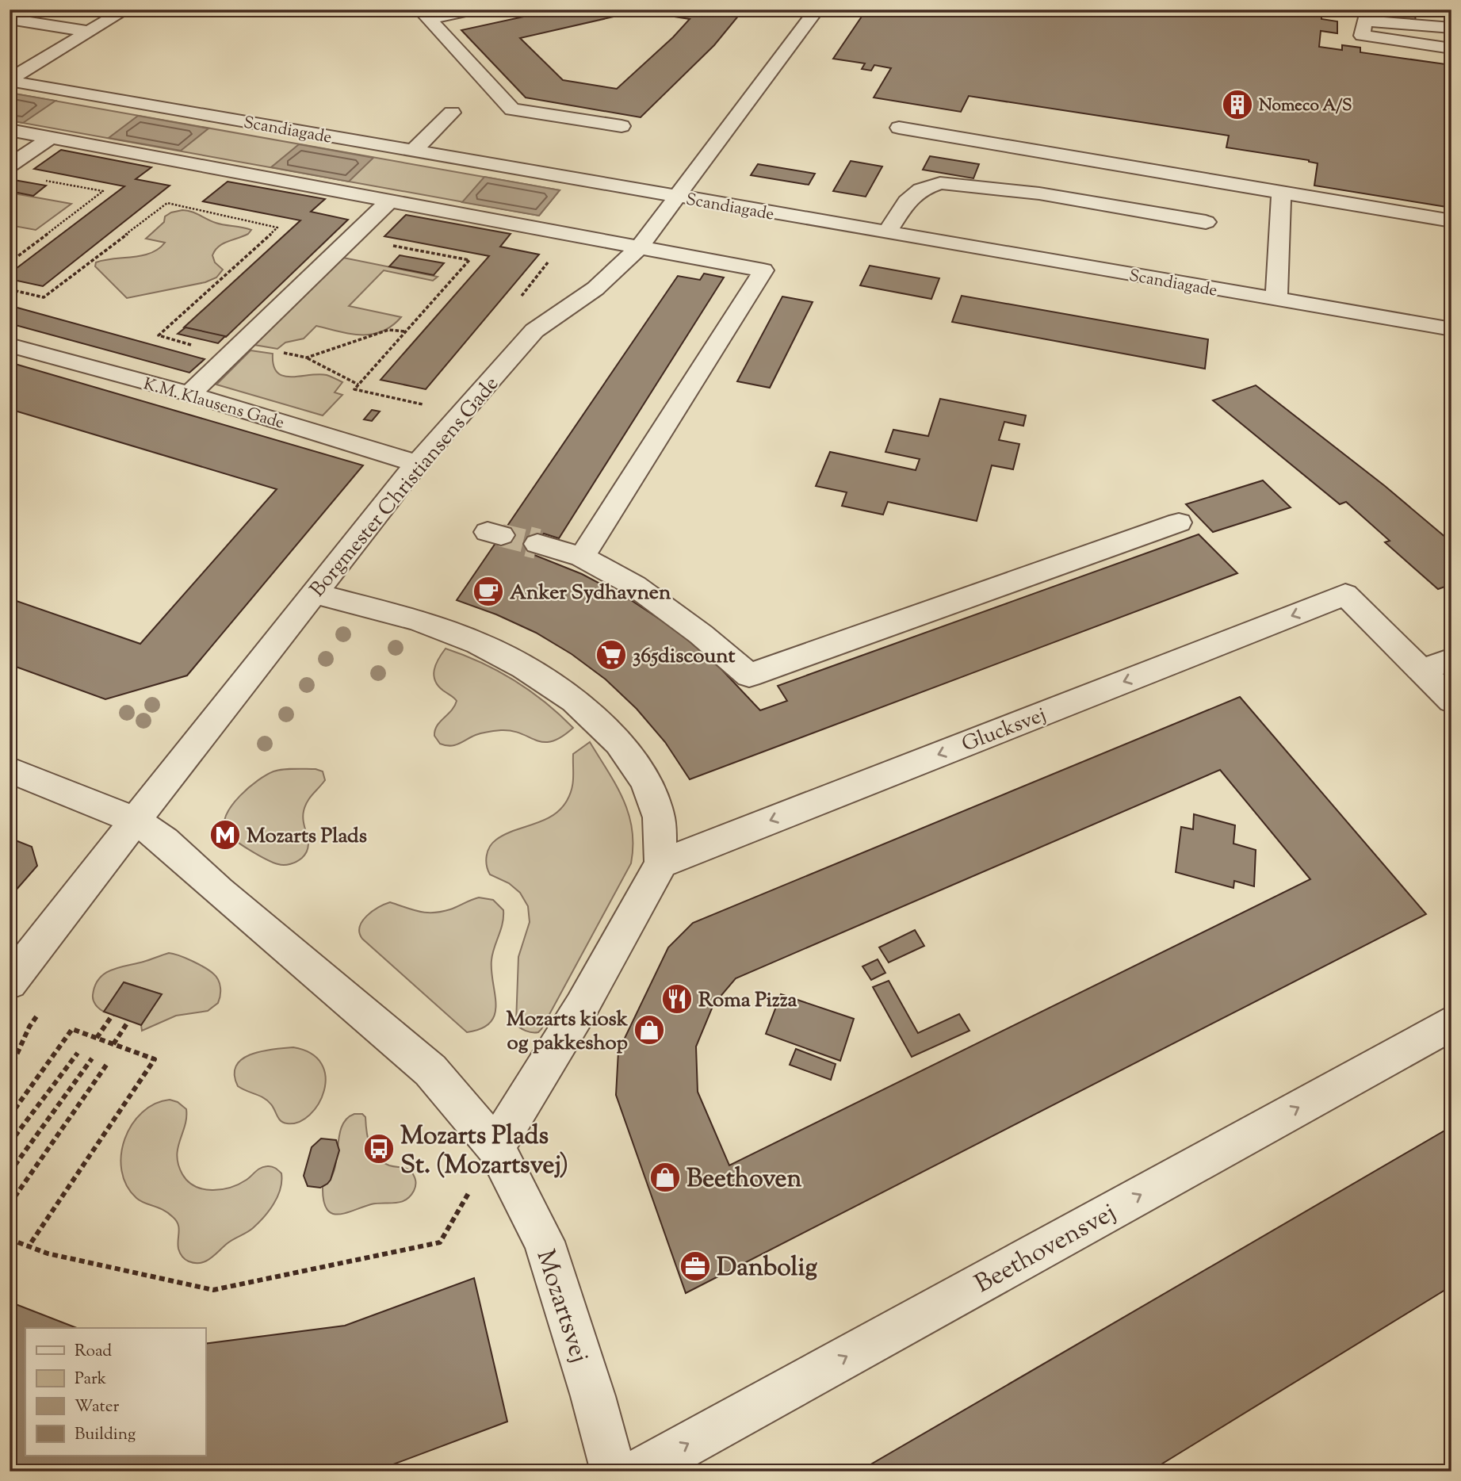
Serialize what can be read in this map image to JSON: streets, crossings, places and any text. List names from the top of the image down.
{
  "streets": {
    "street": [
      "Scandiagade",
      "K.M. Klausens Gade",
      "Borgmester Christiansens Gade",
      "Glucksvej",
      "Beethovensvej",
      "Mozartsvej"
    ]
  },
  "crossings": [
    ["Scandiagade", "Borgmester Christiansens Gade"],
    ["K.M. Klausens Gade", "Borgmester Christiansens Gade"]
  ],
  "one_way": ["Glucksvej", "Beethovensvej"],
  "places": {
    "building": ["Nomeco A/S"],
    "cafe": ["Anker Sydhavnen"],
    "supermarket": ["365discount"],
    "metro station": ["Mozarts Plads"],
    "restaurant": ["Roma Pizza"],
    "shop": ["Mozarts kiosk og pakkeshop", "Beethoven"],
    "bus stop": ["Mozarts Plads St. (Mozartsvej)"],
    "office": ["Danbolig"]
  },
  "legend": [
    "Road",
    "Park",
    "Water",
    "Building"
  ]
}
